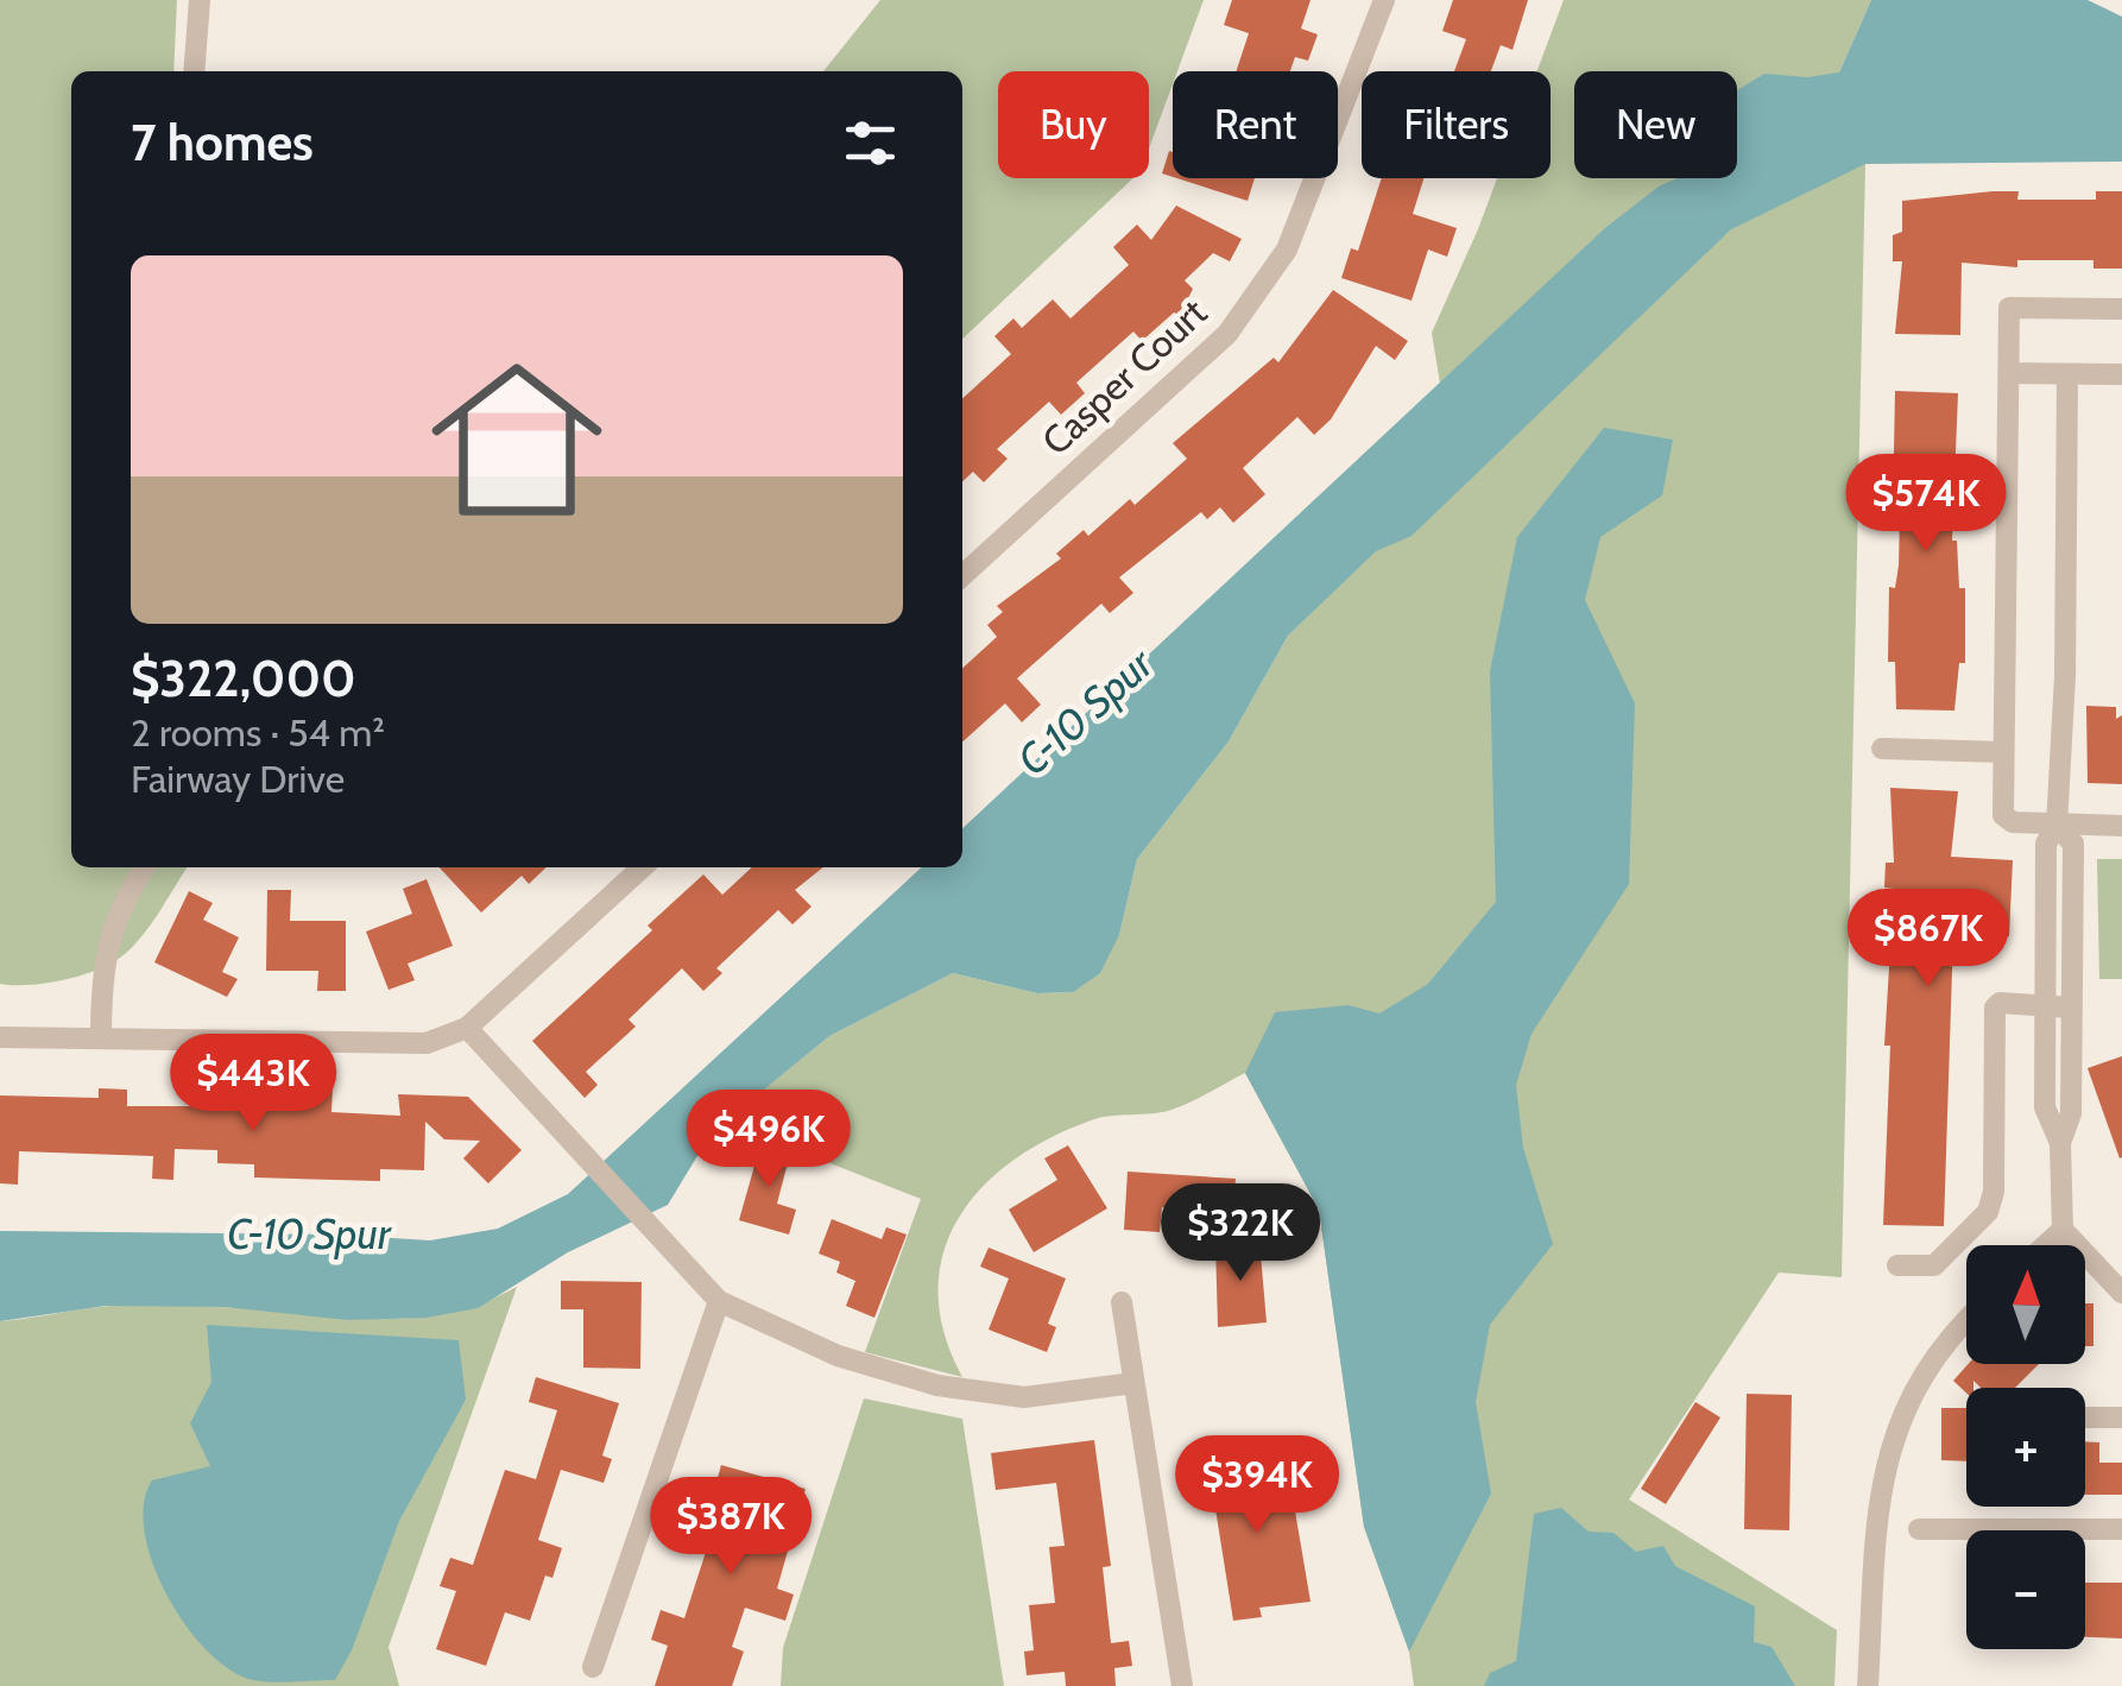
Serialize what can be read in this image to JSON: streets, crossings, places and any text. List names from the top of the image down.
{
  "streets": {
    "street": ["Casper Court"]
  },
  "water": ["C-10 Spur"],
  "north": "top",
  "page": {
    "chip": [
      "Buy",
      "Rent",
      "Filters",
      "New"
    ],
    "heading": "7 homes",
    "list": [
      {
        "name": "$322,000",
        "note": "2 rooms · 54 m² · Fairway Drive"
      }
    ],
    "price": [
      "$574K",
      "$867K",
      "$443K",
      "$496K",
      "$322K",
      "$394K",
      "$387K"
    ],
    "map_buttons": ["+", "−"]
  }
}
